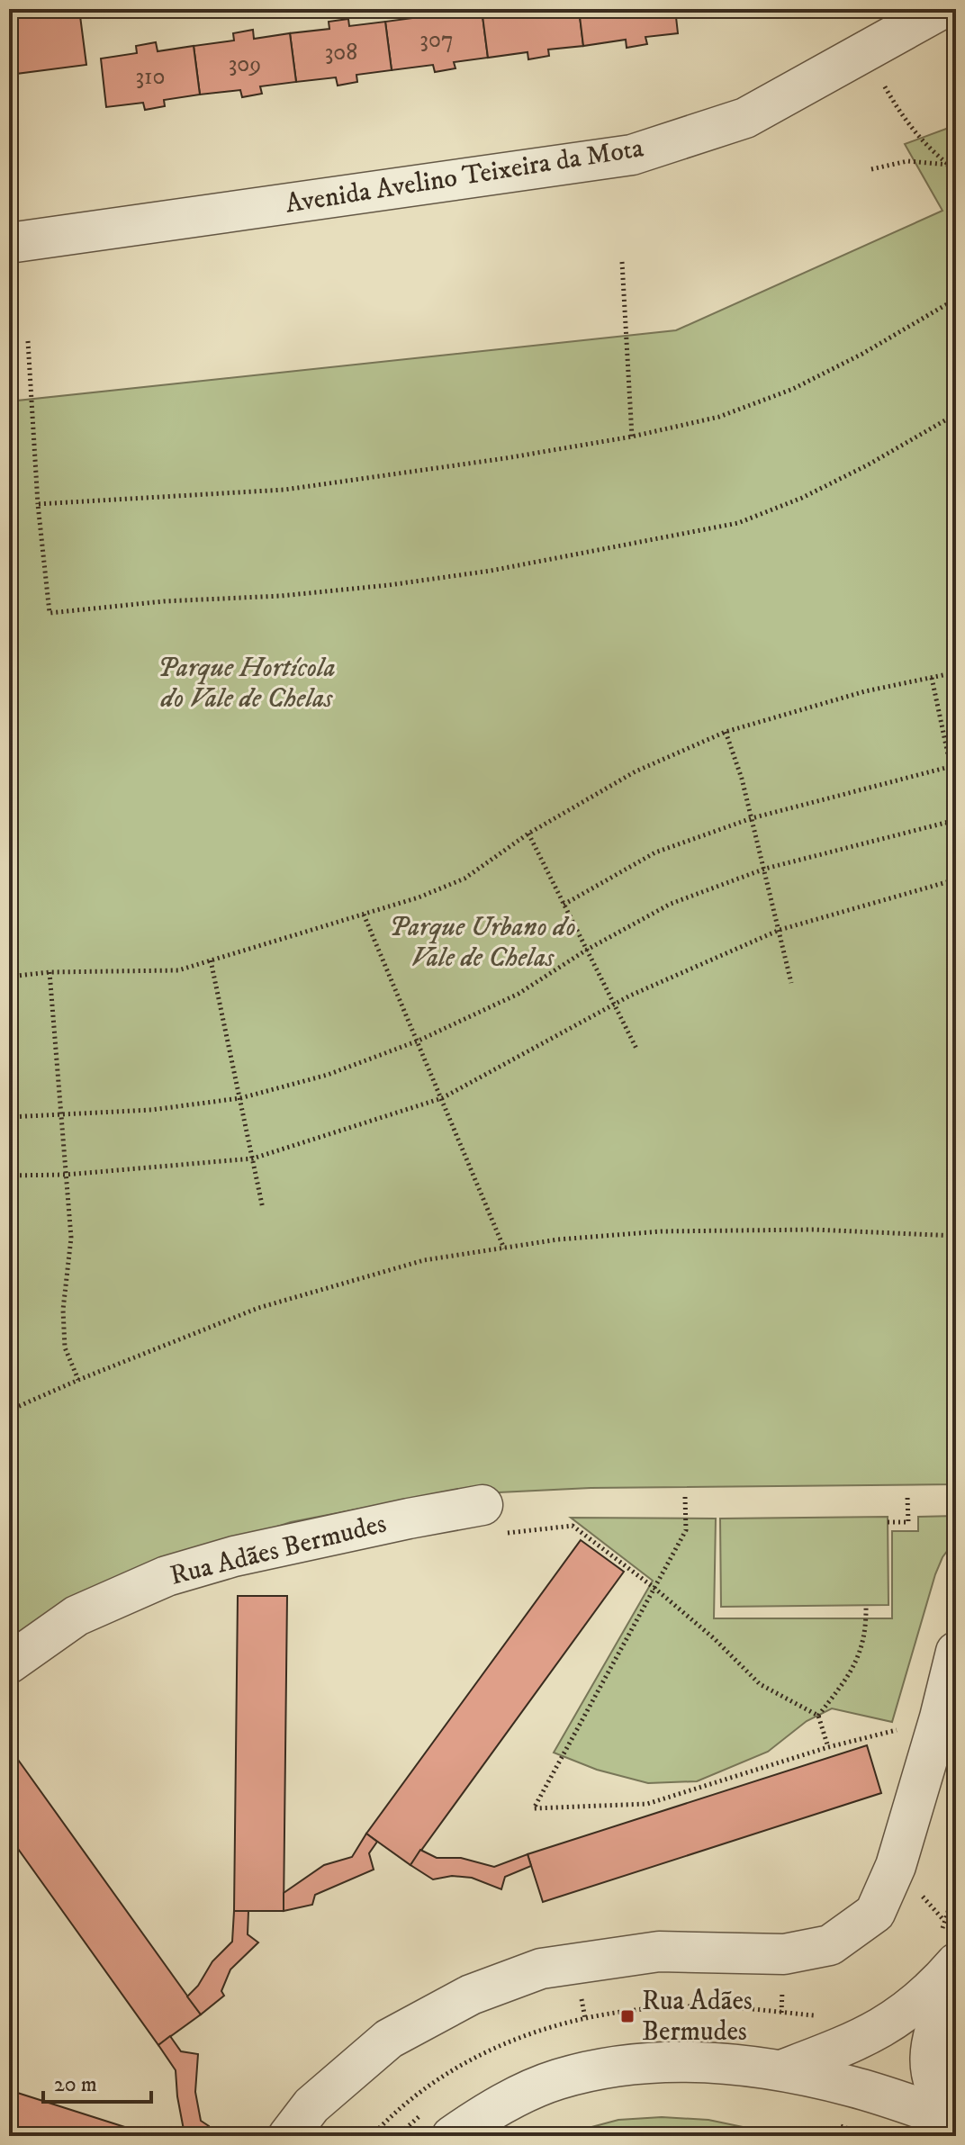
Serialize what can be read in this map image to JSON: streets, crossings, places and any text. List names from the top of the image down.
{
  "streets": {
    "street": ["Avenida Avelino Teixeira da Mota", "Rua Adães Bermudes"]
  },
  "parks": ["Parque Hortícola do Vale de Chelas", "Parque Urbano do Vale de Chelas"],
  "places": {
    "transit": ["Rua Adães Bermudes"]
  },
  "house_numbers": [
    "307",
    "308",
    "309",
    "310"
  ],
  "scale_bar": "20 m"
}
